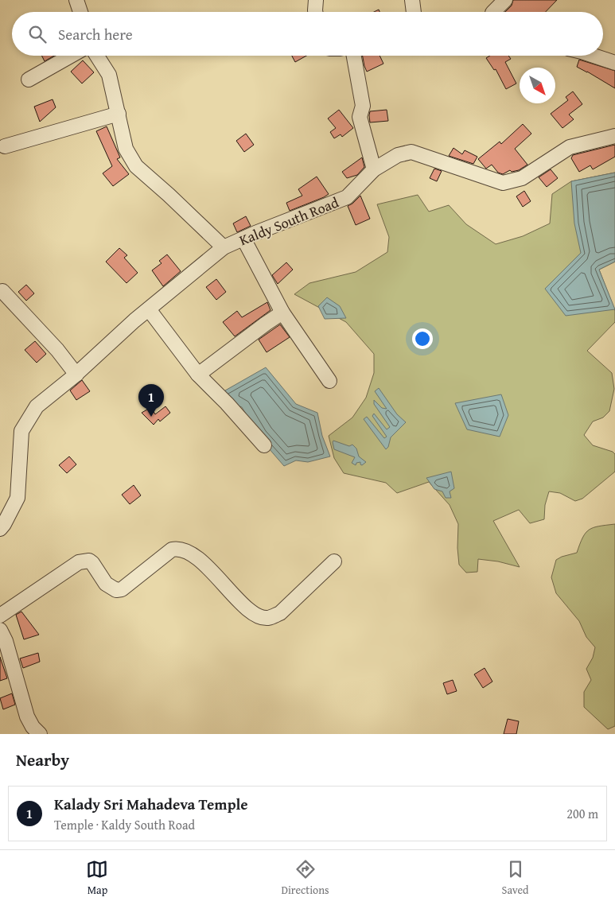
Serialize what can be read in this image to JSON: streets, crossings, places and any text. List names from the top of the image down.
{
  "streets": {
    "street": ["Kaldy South Road"]
  },
  "north": "bottom right",
  "page": {
    "search": "Search here",
    "pins": "1",
    "heading": "Nearby",
    "list": [
      {
        "mark": "1",
        "name": "Kalady Sri Mahadeva Temple",
        "note": "Temple · Kaldy South Road",
        "value": "200 m"
      }
    ],
    "nav": ["Map", "Directions", "Saved"]
  }
}
